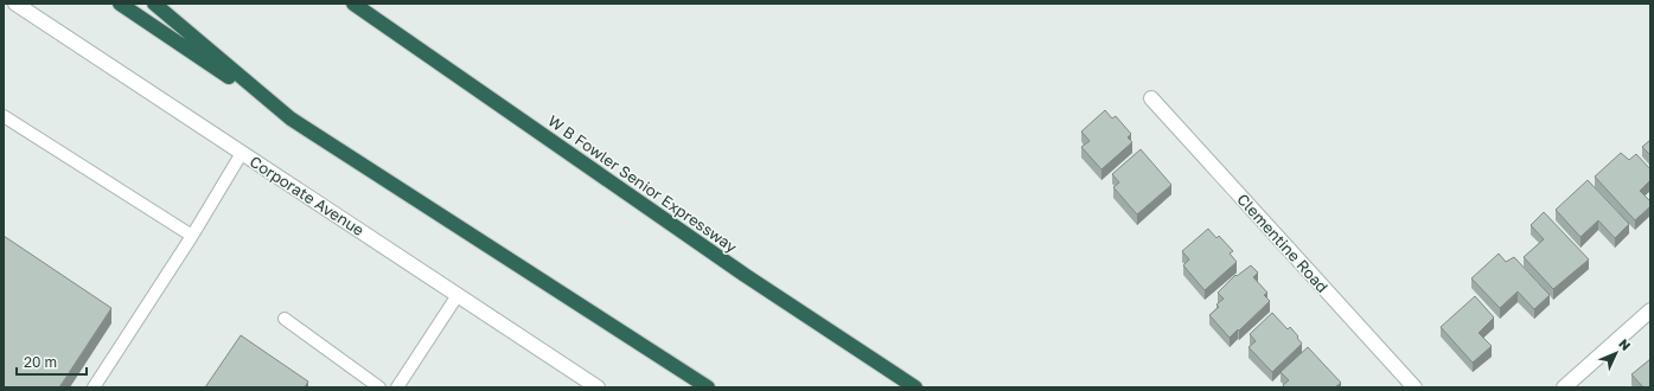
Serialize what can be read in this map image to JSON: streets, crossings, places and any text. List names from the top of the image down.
{
  "streets": {
    "highway": ["W B Fowler Senior Expressway"],
    "street": ["Corporate Avenue", "Clementine Road"]
  },
  "scale_bar": "20 m",
  "north": "top right"
}
